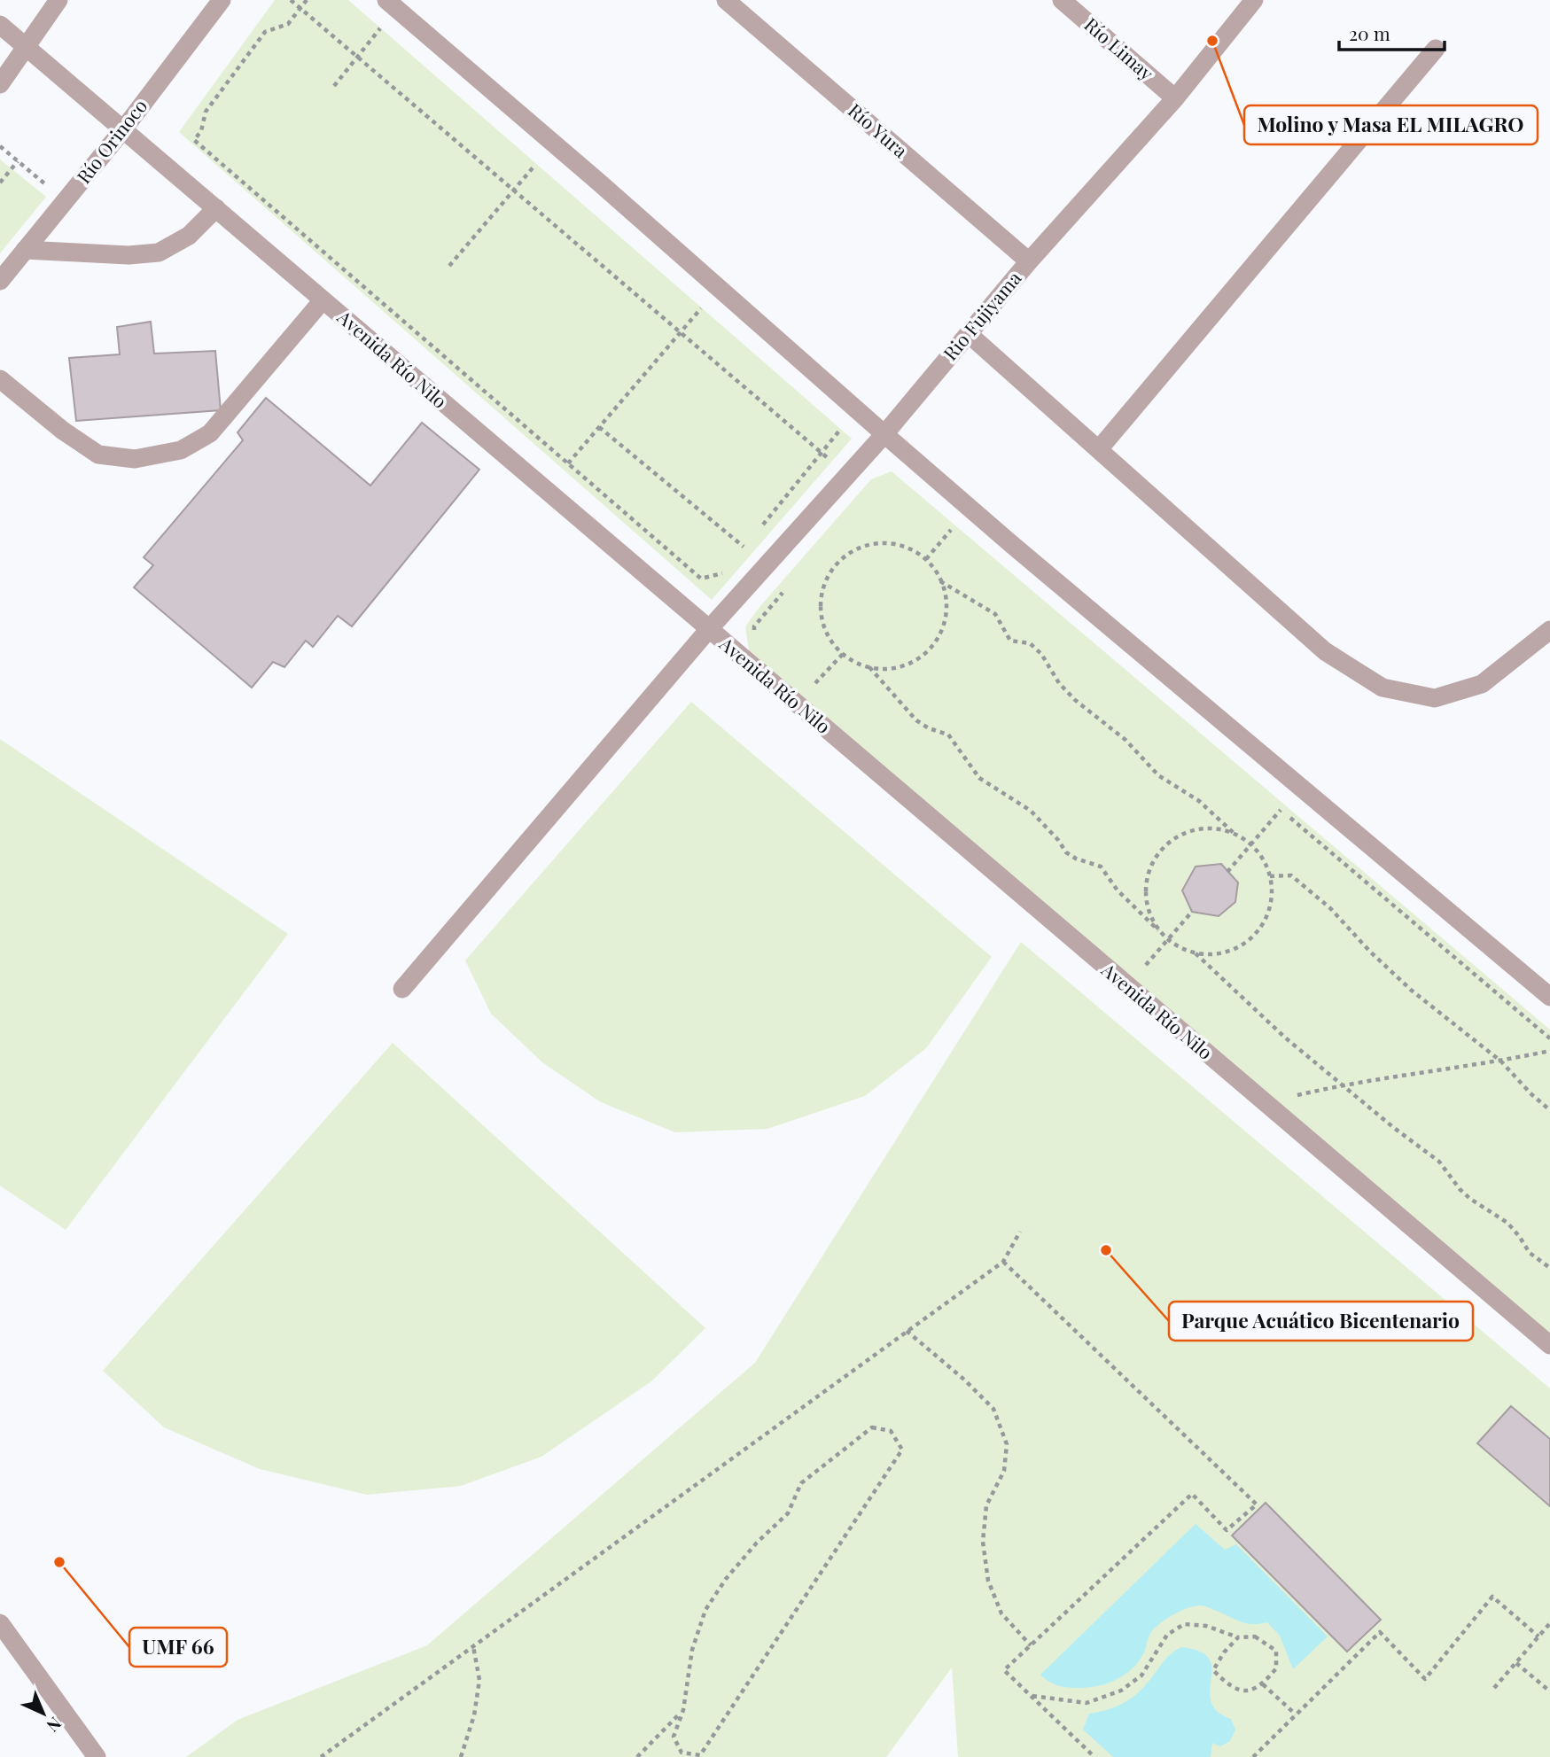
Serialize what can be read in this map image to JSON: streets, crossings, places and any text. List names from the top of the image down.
{
  "streets": {
    "street": [
      "Río Limay",
      "Río Yura",
      "Río Orinoco",
      "Rio Fujiyama",
      "Avenida Río Nilo"
    ]
  },
  "crossings": [
    ["Río Limay", "Rio Fujiyama"],
    ["Río Yura", "Rio Fujiyama"],
    ["Río Orinoco", "Avenida Río Nilo"],
    ["Rio Fujiyama", "Avenida Río Nilo"]
  ],
  "places": ["Molino y Masa EL MILAGRO", "Parque Acuático Bicentenario", "UMF 66"],
  "scale_bar": "20 m",
  "north": "bottom right"
}
